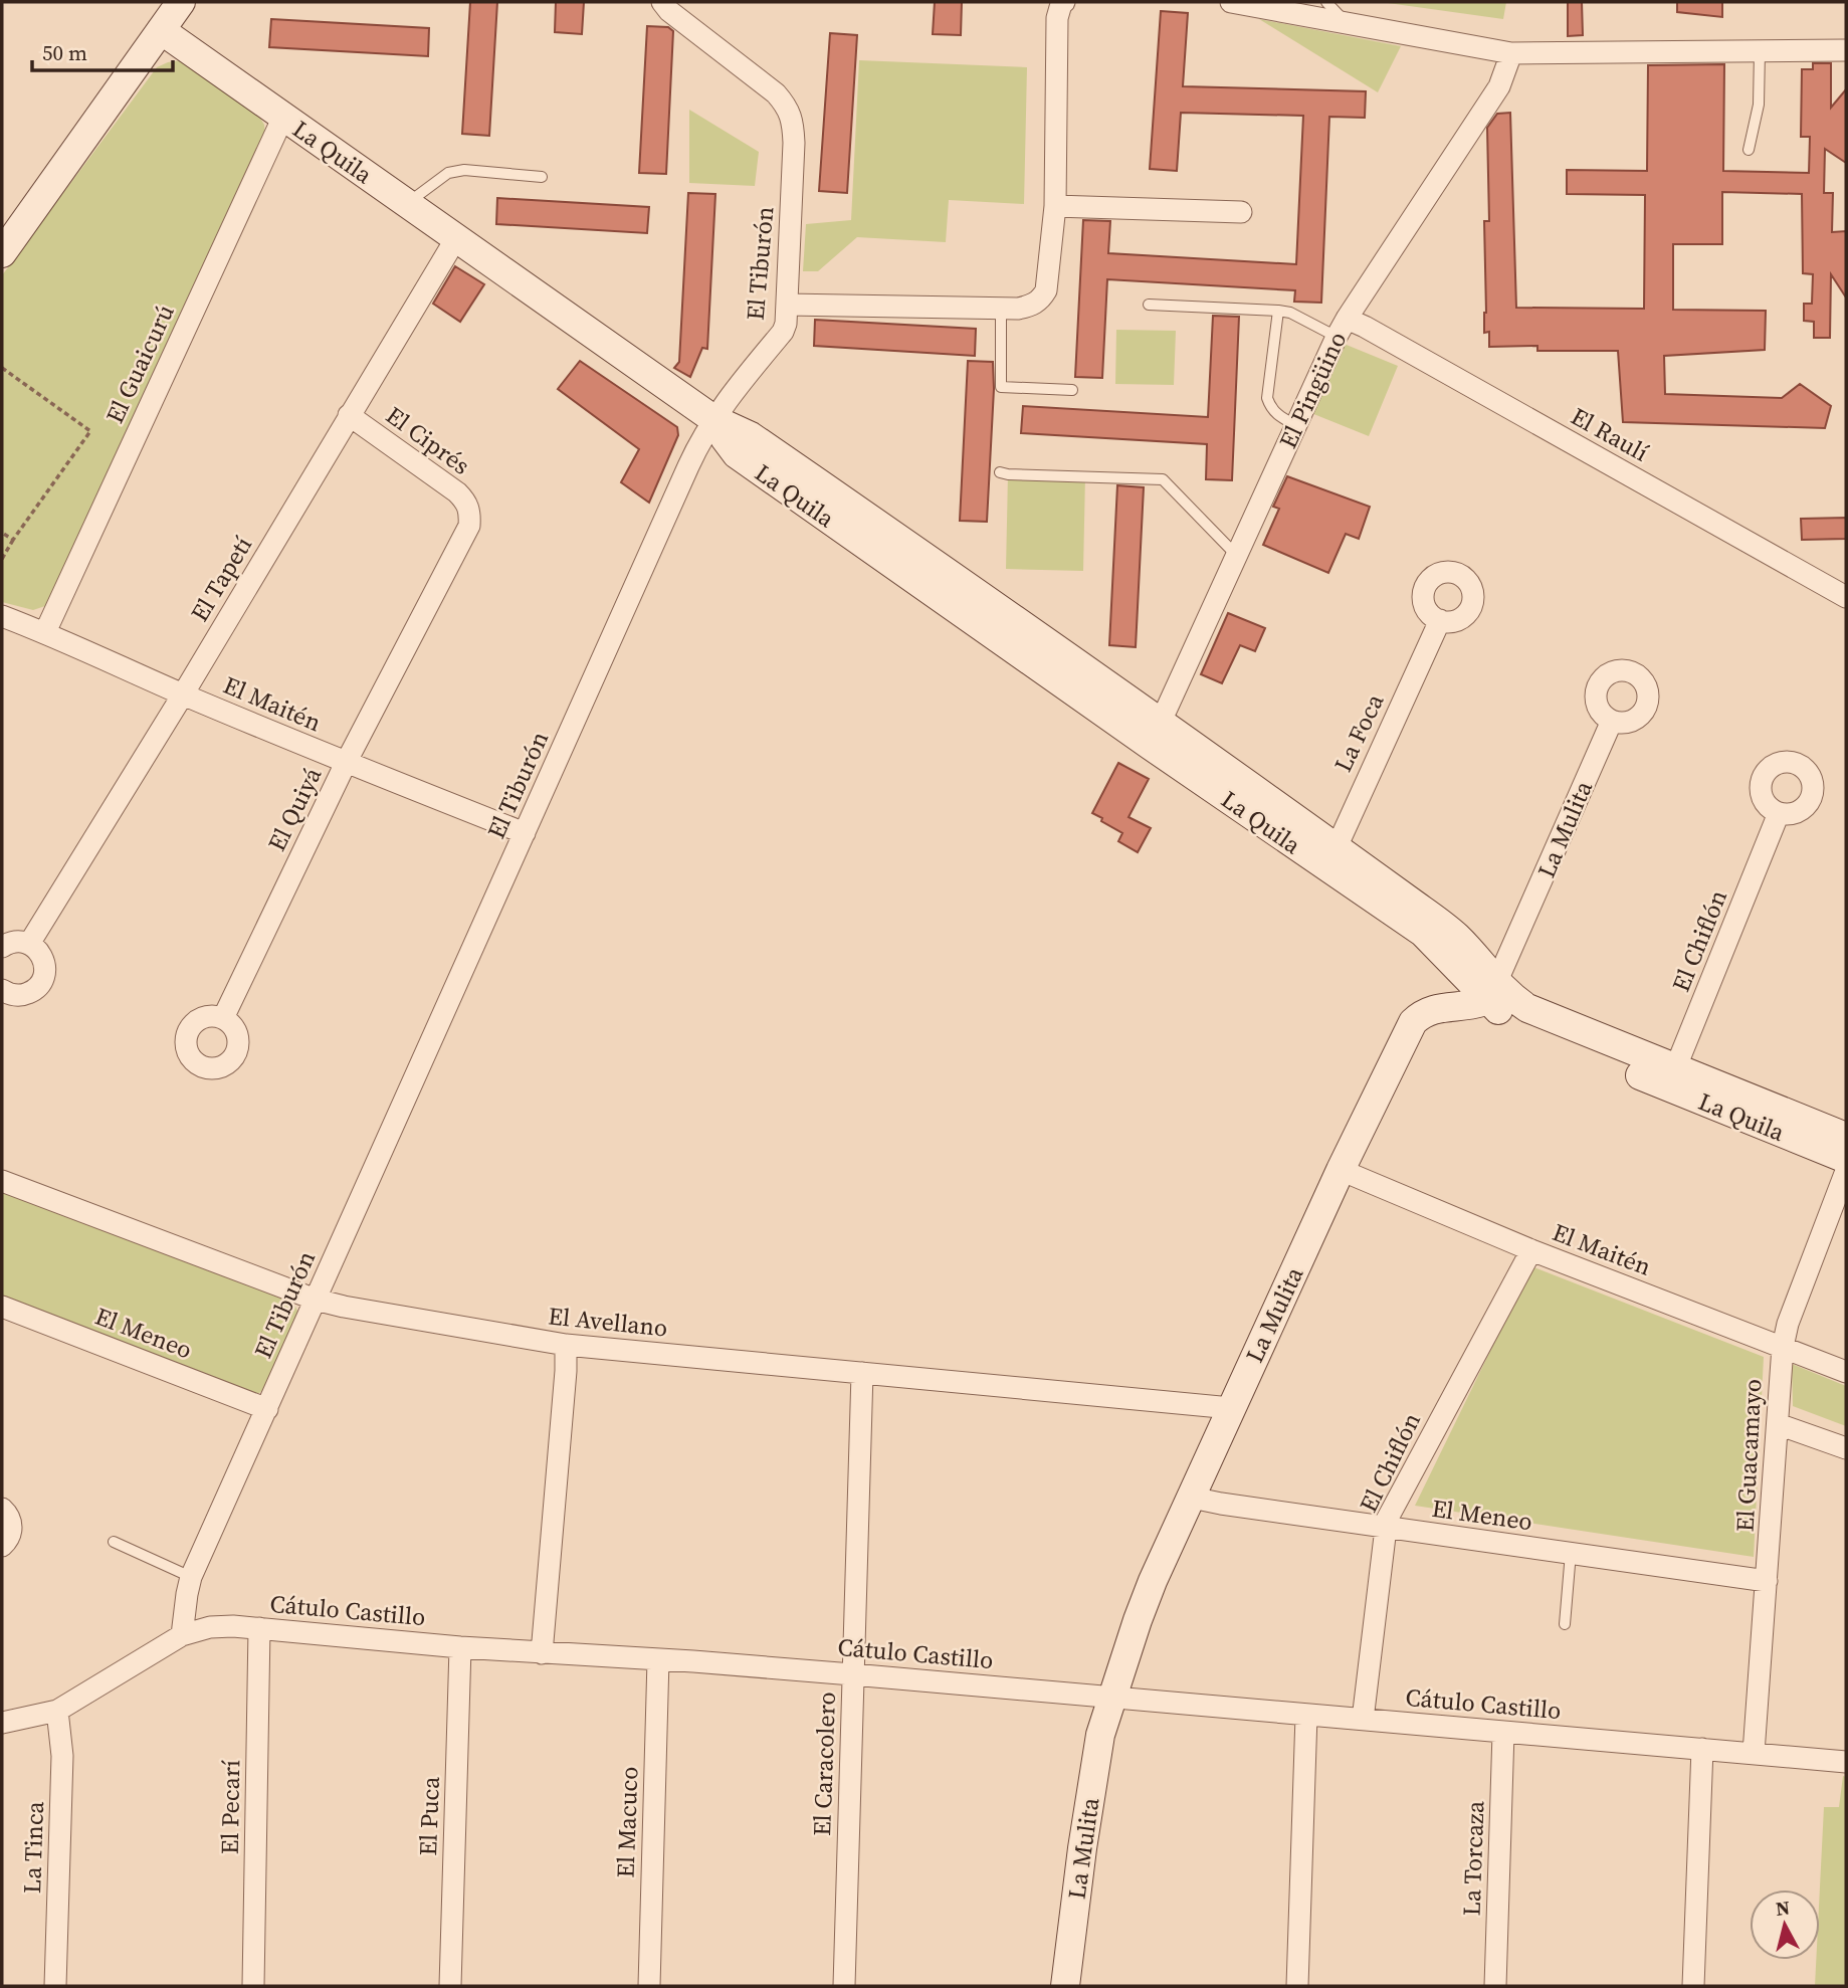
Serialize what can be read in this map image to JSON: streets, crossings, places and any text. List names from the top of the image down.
{
  "streets": {
    "main road": ["La Quila", "La Mulita"],
    "street": [
      "El Tiburón",
      "El Guaicurú",
      "El Pingüino",
      "El Raulí",
      "El Ciprés",
      "El Tapetí",
      "El Maitén",
      "La Foca",
      "El Quiyá",
      "El Chiflón",
      "El Avellano",
      "El Meneo",
      "El Guacamayo",
      "Cátulo Castillo",
      "El Caracolero",
      "El Pecarí",
      "El Puca",
      "El Macuco",
      "La Tinca",
      "La Torcaza"
    ]
  },
  "crossings": [
    ["La Quila", "El Tiburón"],
    ["La Quila", "El Guaicurú"],
    ["La Quila", "El Pingüino"],
    ["La Quila", "El Tapetí"],
    ["La Quila", "La Foca"],
    ["La Quila", "La Mulita"],
    ["La Quila", "El Chiflón"],
    ["El Tiburón", "El Maitén"],
    ["El Tiburón", "El Avellano"],
    ["El Tiburón", "El Meneo"],
    ["El Tiburón", "Cátulo Castillo"],
    ["El Guaicurú", "El Maitén"],
    ["El Pingüino", "El Raulí"],
    ["El Ciprés", "El Tapetí"],
    ["El Ciprés", "El Quiyá"],
    ["El Tapetí", "El Maitén"],
    ["El Maitén", "El Quiyá"],
    ["El Maitén", "La Mulita"],
    ["El Maitén", "El Chiflón"],
    ["El Maitén", "El Guacamayo"],
    ["La Mulita", "El Avellano"],
    ["La Mulita", "El Meneo"],
    ["La Mulita", "Cátulo Castillo"],
    ["El Chiflón", "El Meneo"],
    ["El Chiflón", "Cátulo Castillo"],
    ["El Avellano", "El Caracolero"],
    ["El Meneo", "El Guacamayo"],
    ["El Guacamayo", "Cátulo Castillo"],
    ["Cátulo Castillo", "El Caracolero"],
    ["Cátulo Castillo", "El Pecarí"],
    ["Cátulo Castillo", "El Puca"],
    ["Cátulo Castillo", "El Macuco"],
    ["Cátulo Castillo", "La Tinca"],
    ["Cátulo Castillo", "La Torcaza"]
  ],
  "scale_bar": "50 m",
  "north": "top"
}
